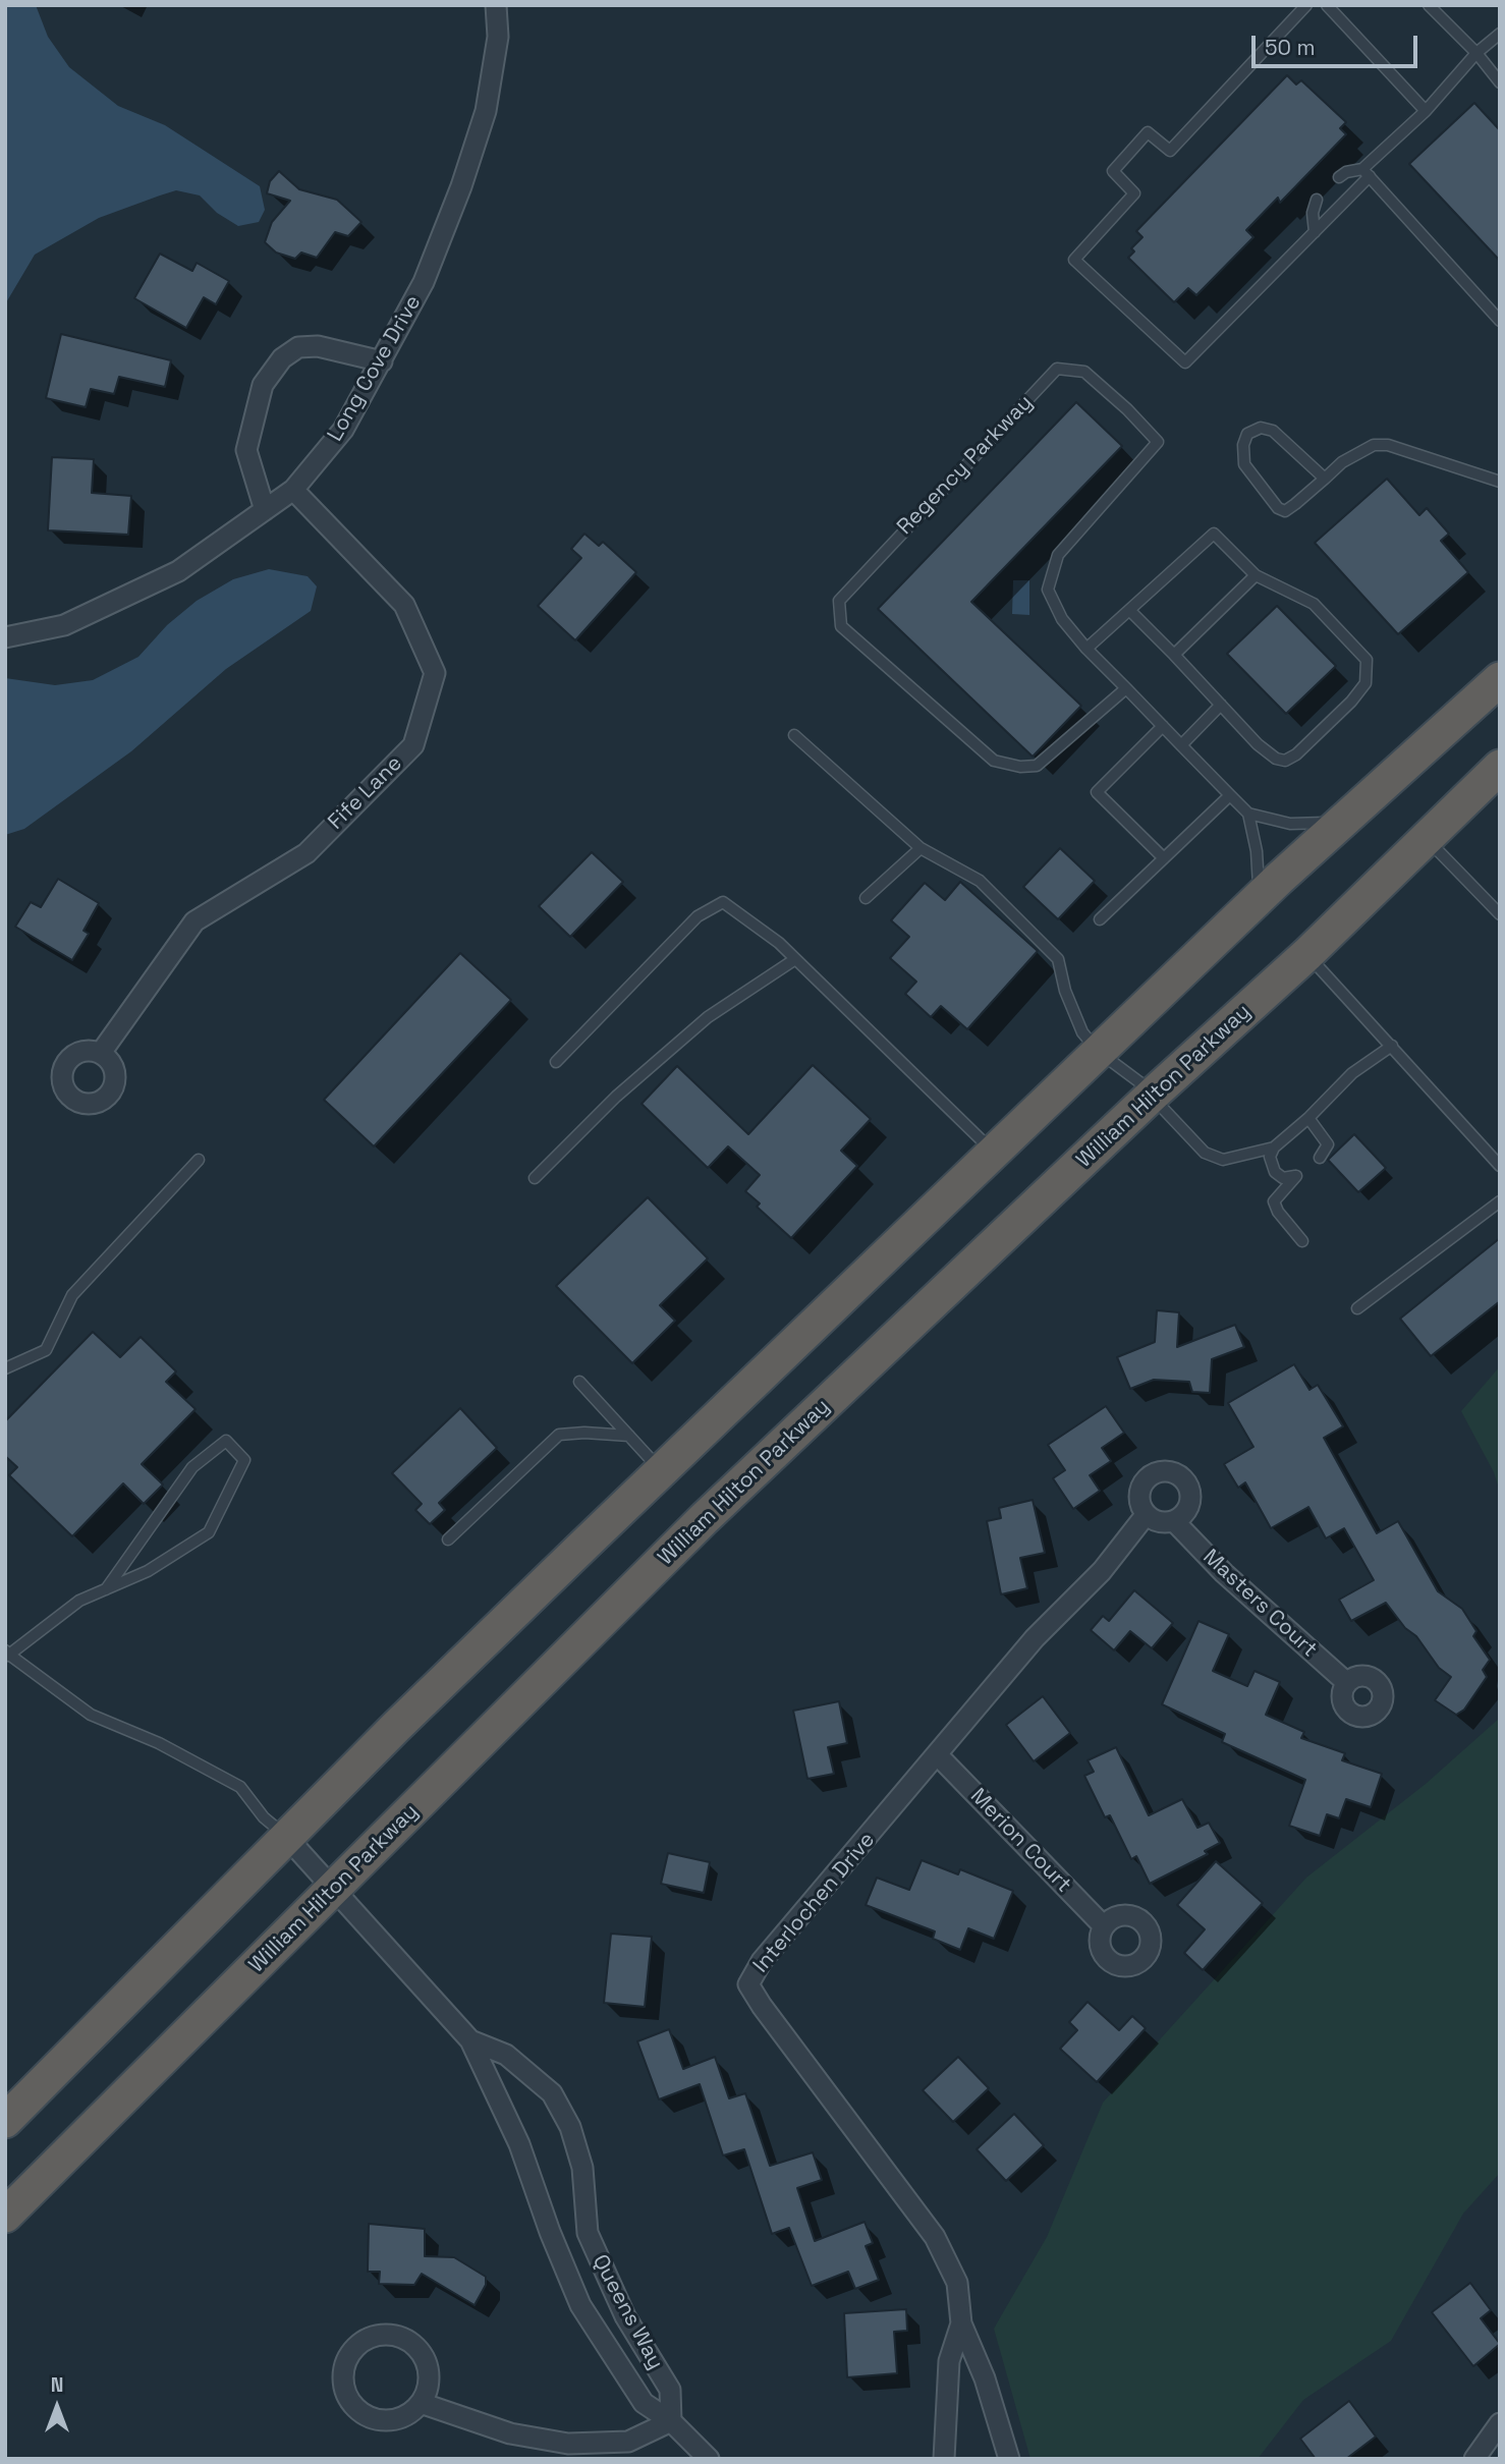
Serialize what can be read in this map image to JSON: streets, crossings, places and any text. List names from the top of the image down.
{
  "streets": {
    "highway": ["William Hilton Parkway"],
    "street": [
      "Long Cove Drive",
      "Fife Lane",
      "Masters Court",
      "Merion Court",
      "Interlochen Drive",
      "Queens Way"
    ],
    "lane": ["Regency Parkway"]
  },
  "crossings": [
    ["Long Cove Drive", "Fife Lane"],
    ["William Hilton Parkway", "Queens Way"],
    ["Masters Court", "Interlochen Drive"],
    ["Merion Court", "Interlochen Drive"]
  ],
  "scale_bar": "50 m",
  "north": "top"
}
